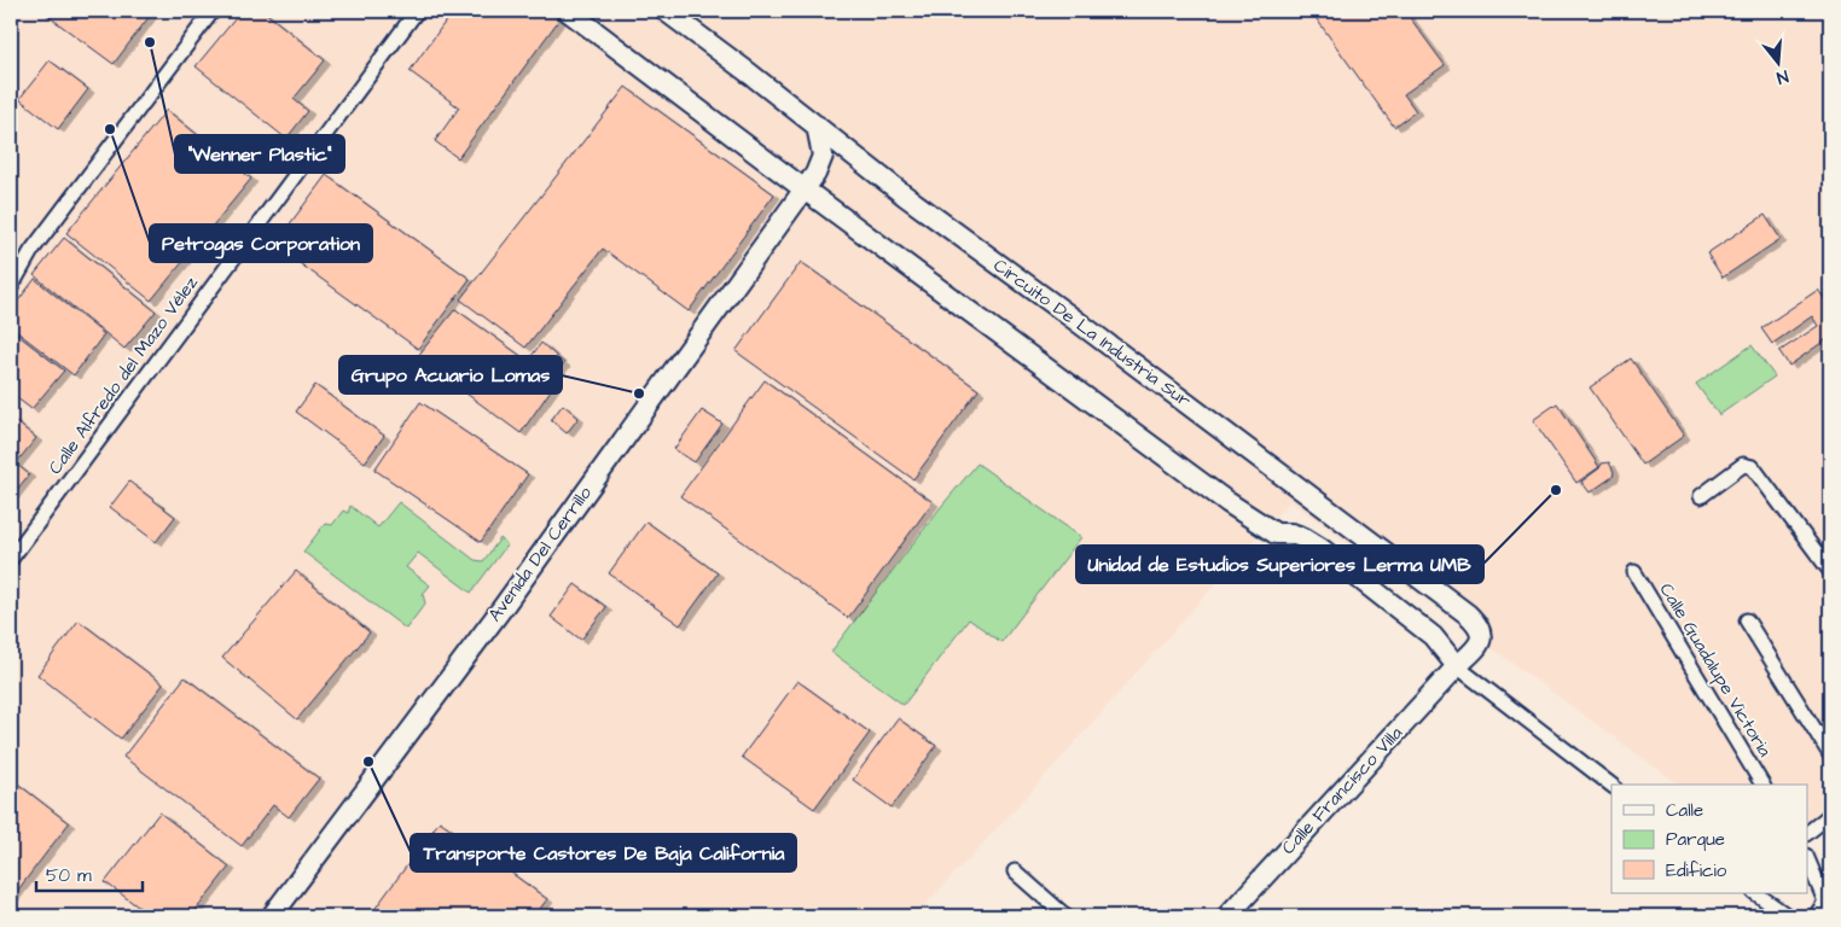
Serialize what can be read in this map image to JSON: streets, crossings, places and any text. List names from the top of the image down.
{
  "streets": {
    "main road": ["Circuito De La Industria Sur", "Avenida Del Cerrillo", "Calle Francisco Villa"],
    "street": ["Calle Alfredo del Mazo Vélez", "Calle Guadalupe Victoria"]
  },
  "crossings": [
    ["Circuito De La Industria Sur", "Avenida Del Cerrillo"],
    ["Circuito De La Industria Sur", "Calle Francisco Villa"]
  ],
  "places": [
    "\"Wenner Plastic\"",
    "Petrogas Corporation",
    "Grupo Acuario Lomas",
    "Unidad de Estudios Superiores Lerma UMB",
    "Transporte Castores De Baja California"
  ],
  "legend": ["Calle", "Parque", "Edificio"],
  "scale_bar": "50 m",
  "north": "bottom"
}
